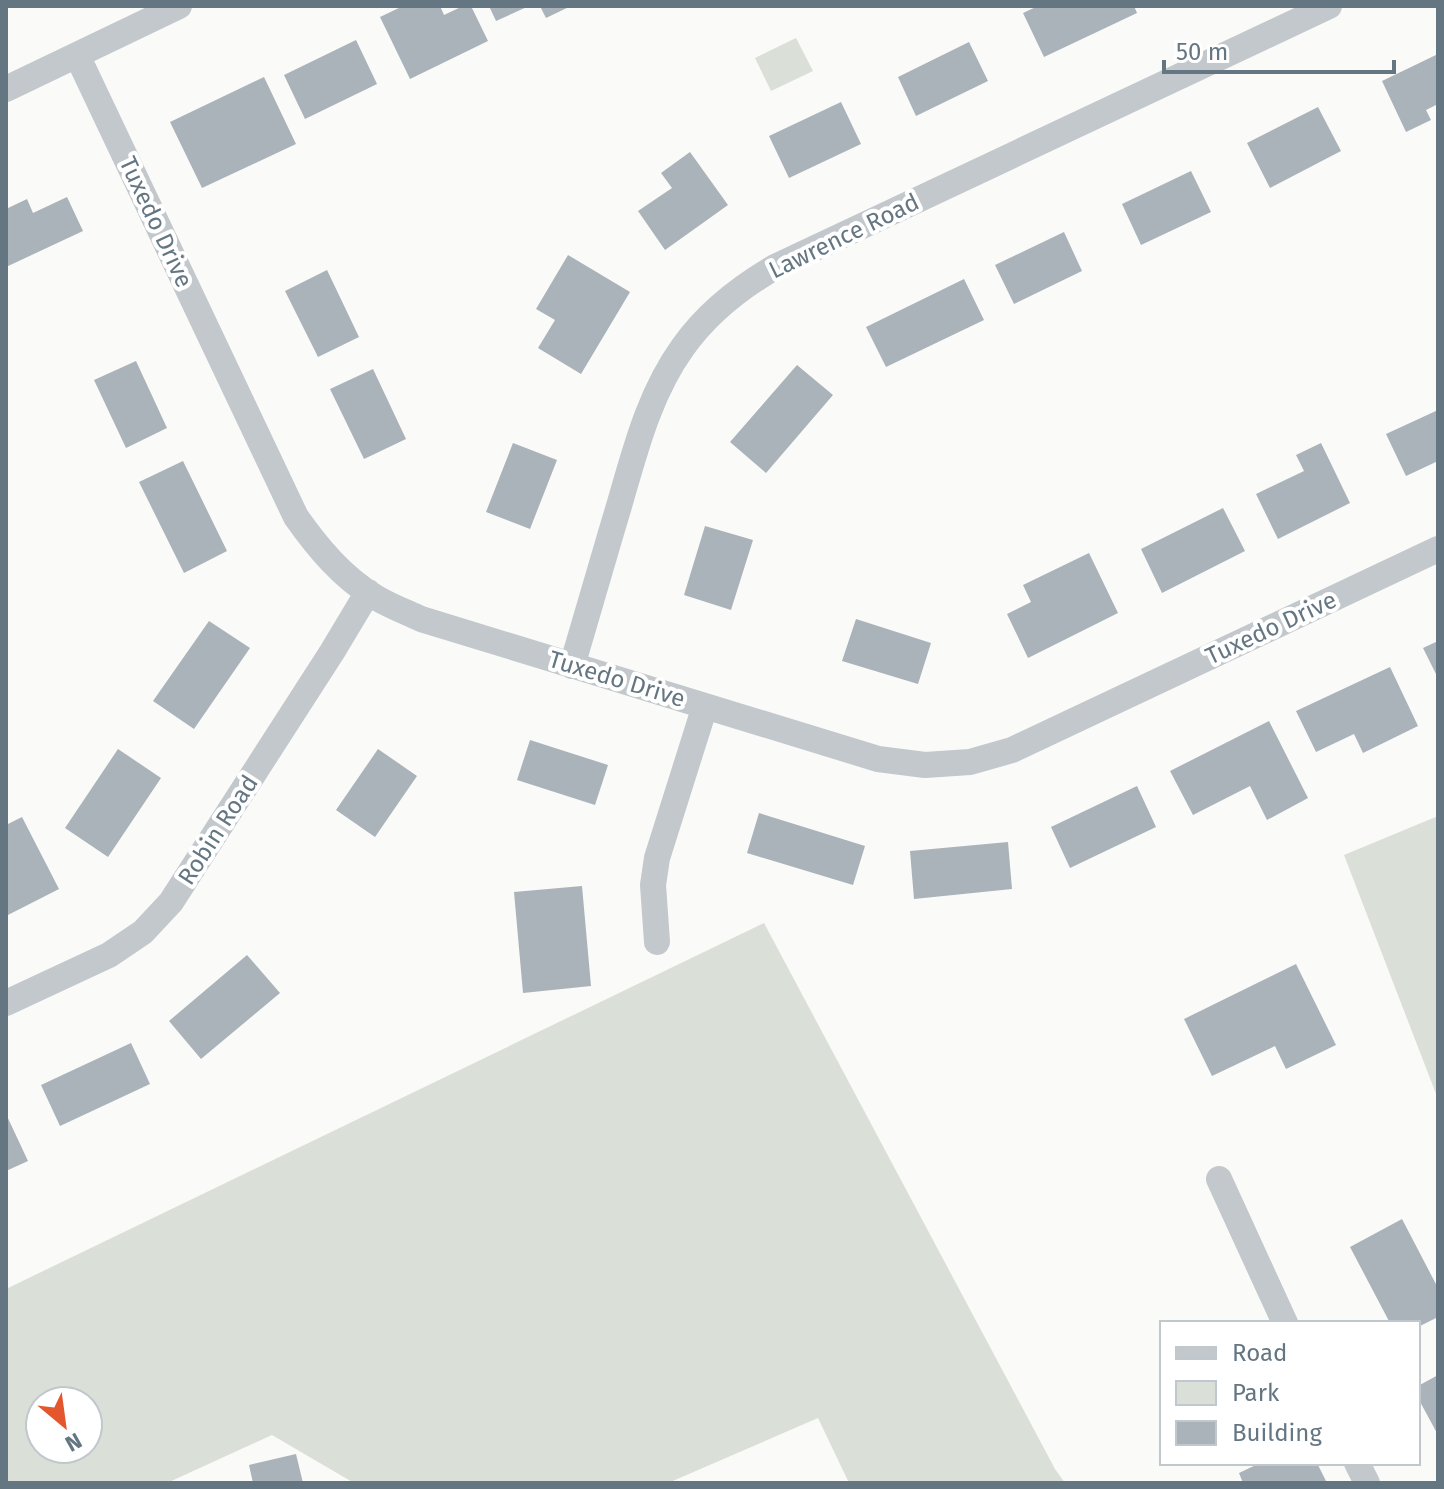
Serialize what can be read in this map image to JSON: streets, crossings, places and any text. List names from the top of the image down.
{
  "streets": {
    "street": ["Tuxedo Drive", "Lawrence Road", "Robin Road"]
  },
  "crossings": [
    ["Tuxedo Drive", "Lawrence Road"],
    ["Tuxedo Drive", "Robin Road"]
  ],
  "legend": ["Road", "Park", "Building"],
  "scale_bar": "50 m",
  "north": "bottom right"
}
